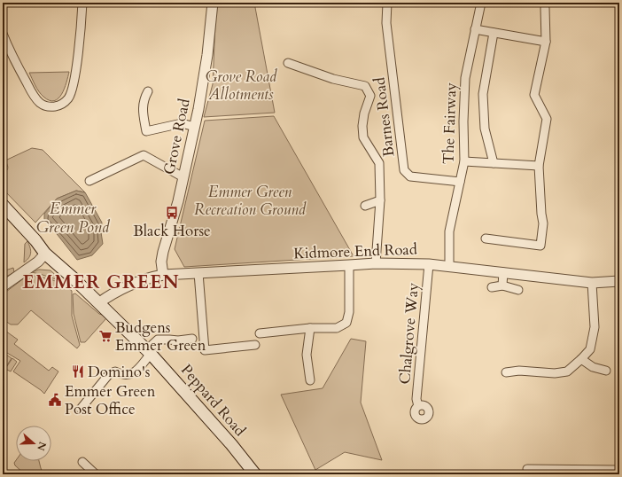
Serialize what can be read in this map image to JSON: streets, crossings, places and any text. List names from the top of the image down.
{
  "streets": {
    "main road": ["Peppard Road"],
    "street": [
      "Barnes Road",
      "The Fairway",
      "Grove Road",
      "Kidmore End Road",
      "Chalgrove Way"
    ]
  },
  "crossings": [
    ["Barnes Road", "The Fairway"],
    ["The Fairway", "Kidmore End Road"],
    ["Grove Road", "Kidmore End Road"],
    ["Kidmore End Road", "Chalgrove Way"],
    ["Kidmore End Road", "Peppard Road"]
  ],
  "districts": ["EMMER GREEN"],
  "water": ["Emmer Green Pond"],
  "parks": ["Grove Road Allotments", "Emmer Green Recreation Ground"],
  "places": {
    "bus stop": ["Black Horse"],
    "supermarket": ["Budgens Emmer Green"],
    "restaurant": ["Domino's"],
    "public building": ["Emmer Green Post Office"]
  },
  "north": "right"
}
